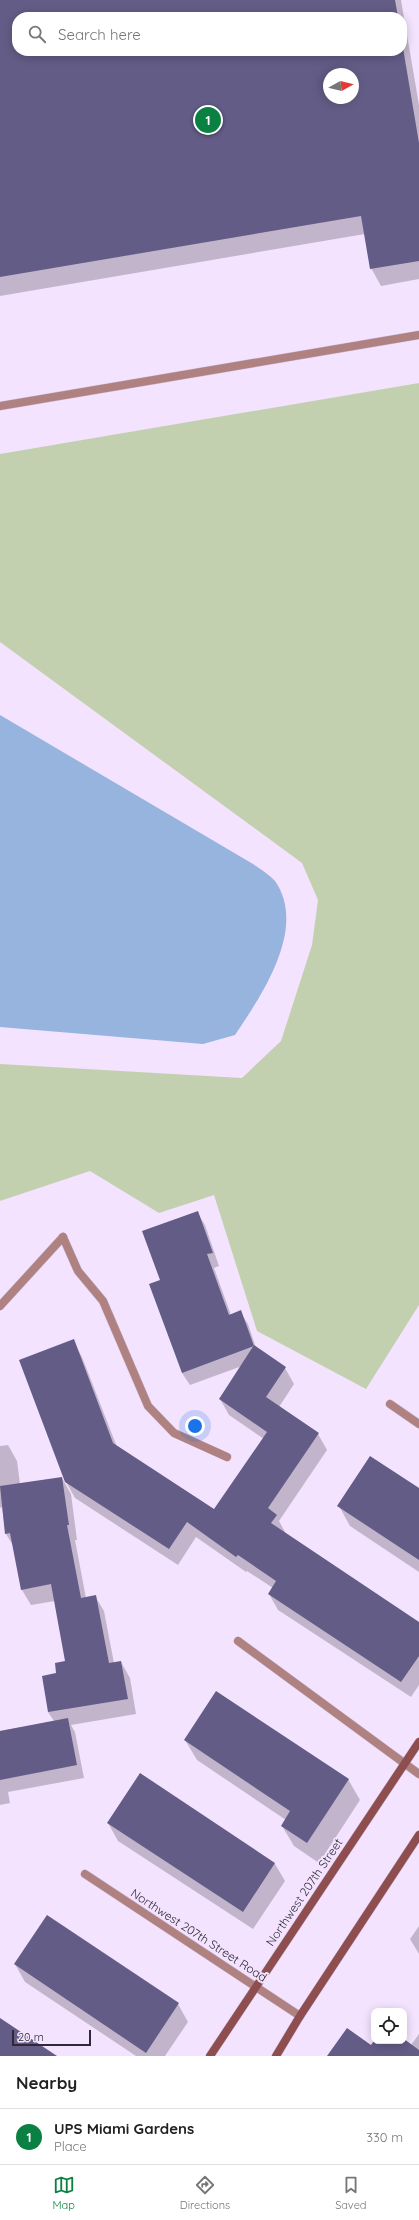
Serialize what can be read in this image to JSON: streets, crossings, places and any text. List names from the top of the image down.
{
  "streets": {
    "street": ["Northwest 207th Street", "Northwest 207th Street Road"]
  },
  "crossings": [
    ["Northwest 207th Street", "Northwest 207th Street Road"]
  ],
  "scale_bar": "20 m",
  "north": "right",
  "page": {
    "search": "Search here",
    "pins": "1",
    "scale": "20 m",
    "heading": "Nearby",
    "list": [
      {
        "mark": "1",
        "name": "UPS Miami Gardens",
        "note": "Place",
        "value": "330 m"
      }
    ],
    "nav": ["Map", "Directions", "Saved"]
  }
}
